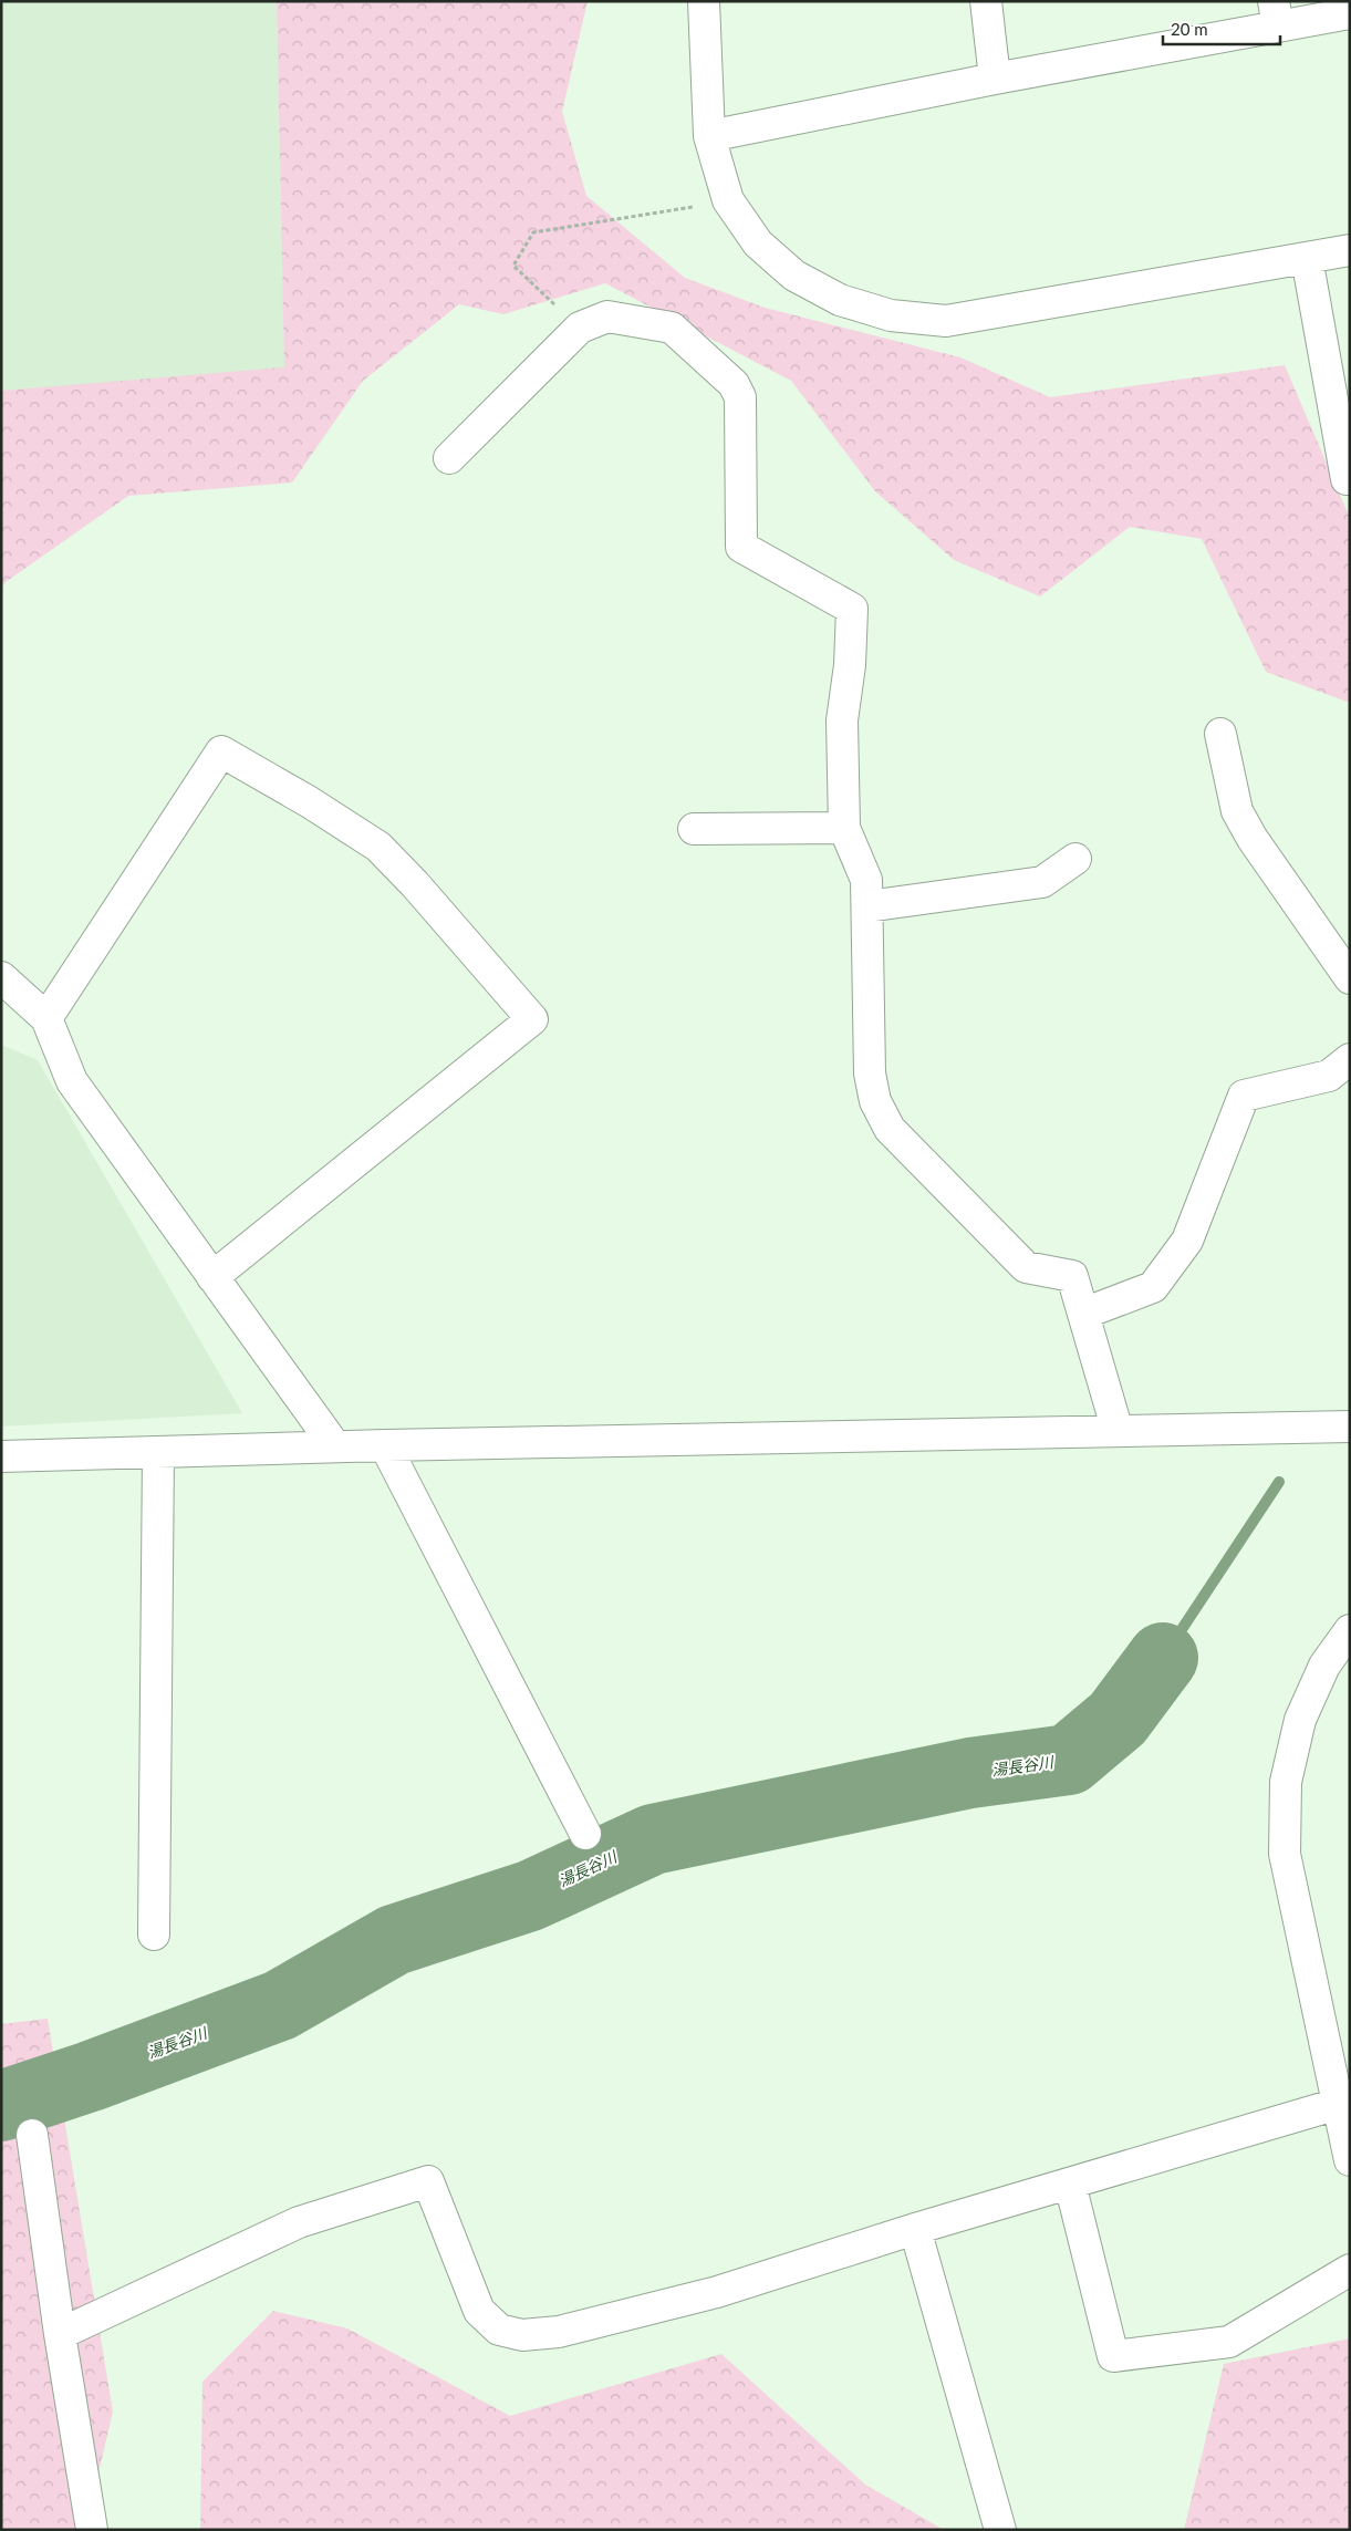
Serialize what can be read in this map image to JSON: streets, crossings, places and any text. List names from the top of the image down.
{
  "water": ["湯長谷川"],
  "scale_bar": "20 m"
}
